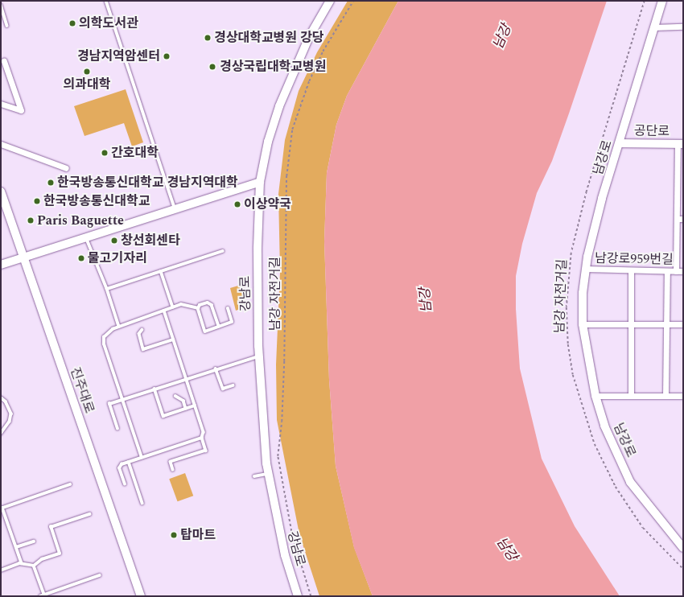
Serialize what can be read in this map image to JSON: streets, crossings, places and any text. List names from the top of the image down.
{
  "streets": {
    "street": [
      "공단로",
      "남강로",
      "남강로959번길",
      "강남로",
      "진주대로"
    ],
    "path": ["남강 자전거길"]
  },
  "crossings": [
    ["공단로", "남강로"],
    ["남강로", "남강로959번길"]
  ],
  "water": ["남강"],
  "places": [
    "의학도서관",
    "경상대학교병원 강당",
    "경남지역암센터",
    "경상국립대학교병원",
    "의과대학",
    "간호대학",
    "한국방송통신대학교 경남지역대학",
    "한국방송통신대학교",
    "이상약국",
    "Paris Baguette",
    "창선회센타",
    "물고기자리",
    "탑마트"
  ]
}
